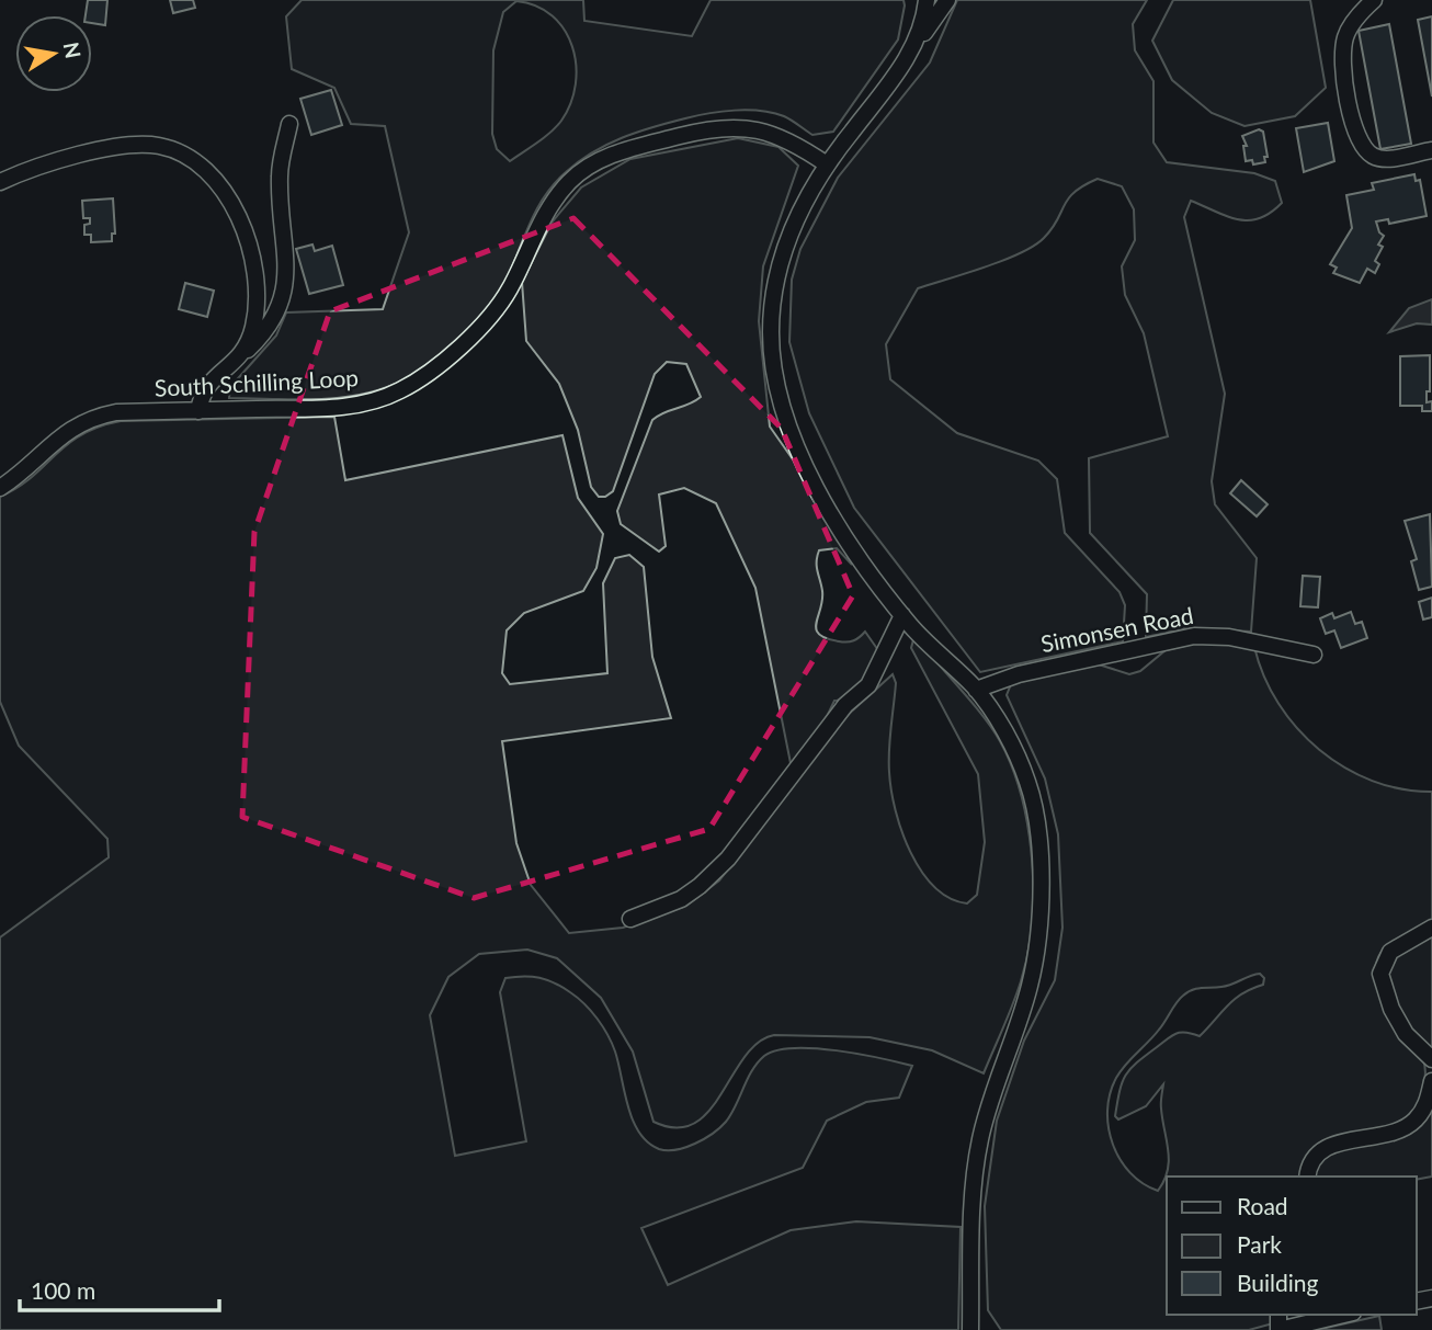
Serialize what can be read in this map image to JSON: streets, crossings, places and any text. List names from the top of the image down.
{
  "streets": {
    "street": ["South Schilling Loop", "Simonsen Road"]
  },
  "legend": ["Road", "Park", "Building"],
  "scale_bar": "100 m",
  "north": "right"
}
